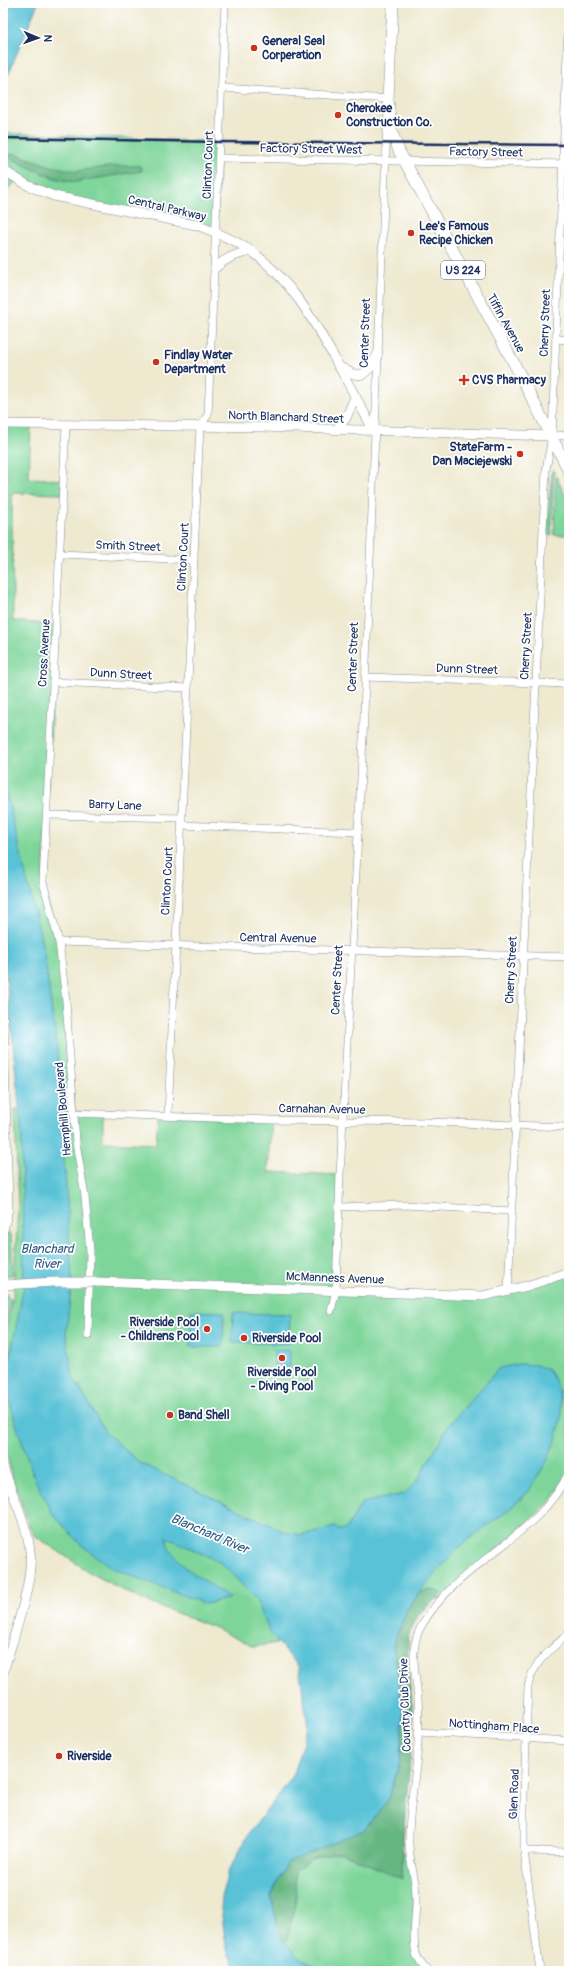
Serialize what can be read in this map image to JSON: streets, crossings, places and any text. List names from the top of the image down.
{
  "streets": {
    "highway": ["US 224", "Tiffin Avenue", "Center Street"],
    "main road": ["Central Parkway", "North Blanchard Street", "McManness Avenue"],
    "street": [
      "Factory Street West",
      "Factory Street",
      "Clinton Court",
      "Cherry Street",
      "Smith Street",
      "Cross Avenue",
      "Dunn Street",
      "Barry Lane",
      "Central Avenue",
      "Hemphill Boulevard",
      "Carnahan Avenue",
      "Country Club Drive",
      "Nottingham Place",
      "Glen Road"
    ]
  },
  "crossings": [
    ["Factory Street West", "Factory Street"],
    ["Factory Street West", "Clinton Court"],
    ["Factory Street West", "Tiffin Avenue"],
    ["Factory Street West", "Center Street"],
    ["Factory Street", "Tiffin Avenue"],
    ["Factory Street", "Cherry Street"],
    ["Clinton Court", "Central Parkway"],
    ["Clinton Court", "North Blanchard Street"],
    ["Clinton Court", "Smith Street"],
    ["Clinton Court", "Dunn Street"],
    ["Clinton Court", "Barry Lane"],
    ["Clinton Court", "Central Avenue"],
    ["Clinton Court", "Carnahan Avenue"],
    ["Central Parkway", "Center Street"],
    ["Central Parkway", "North Blanchard Street"],
    ["Tiffin Avenue", "Cherry Street"],
    ["Tiffin Avenue", "Center Street"],
    ["Tiffin Avenue", "North Blanchard Street"],
    ["Cherry Street", "North Blanchard Street"],
    ["Cherry Street", "Dunn Street"],
    ["Cherry Street", "Central Avenue"],
    ["Cherry Street", "Carnahan Avenue"],
    ["Cherry Street", "McManness Avenue"],
    ["Center Street", "North Blanchard Street"],
    ["Center Street", "Dunn Street"],
    ["Center Street", "Barry Lane"],
    ["Center Street", "Central Avenue"],
    ["Center Street", "Carnahan Avenue"],
    ["Center Street", "McManness Avenue"],
    ["North Blanchard Street", "Cross Avenue"],
    ["Smith Street", "Cross Avenue"],
    ["Cross Avenue", "Dunn Street"],
    ["Cross Avenue", "Barry Lane"],
    ["Cross Avenue", "Hemphill Boulevard"],
    ["Central Avenue", "Hemphill Boulevard"],
    ["Hemphill Boulevard", "Carnahan Avenue"],
    ["Country Club Drive", "Nottingham Place"],
    ["Nottingham Place", "Glen Road"]
  ],
  "water": ["Blanchard River"],
  "places": {
    "other": [
      "General Seal Corperation",
      "Cherokee Construction Co.",
      "Lee's Famous Recipe Chicken",
      "Findlay Water Department",
      "StateFarm - Dan Maciejewski",
      "Riverside Pool - Childrens Pool",
      "Riverside Pool",
      "Riverside Pool - Diving Pool",
      "Band Shell",
      "Riverside"
    ],
    "health": ["CVS Pharmacy"]
  },
  "north": "right"
}
